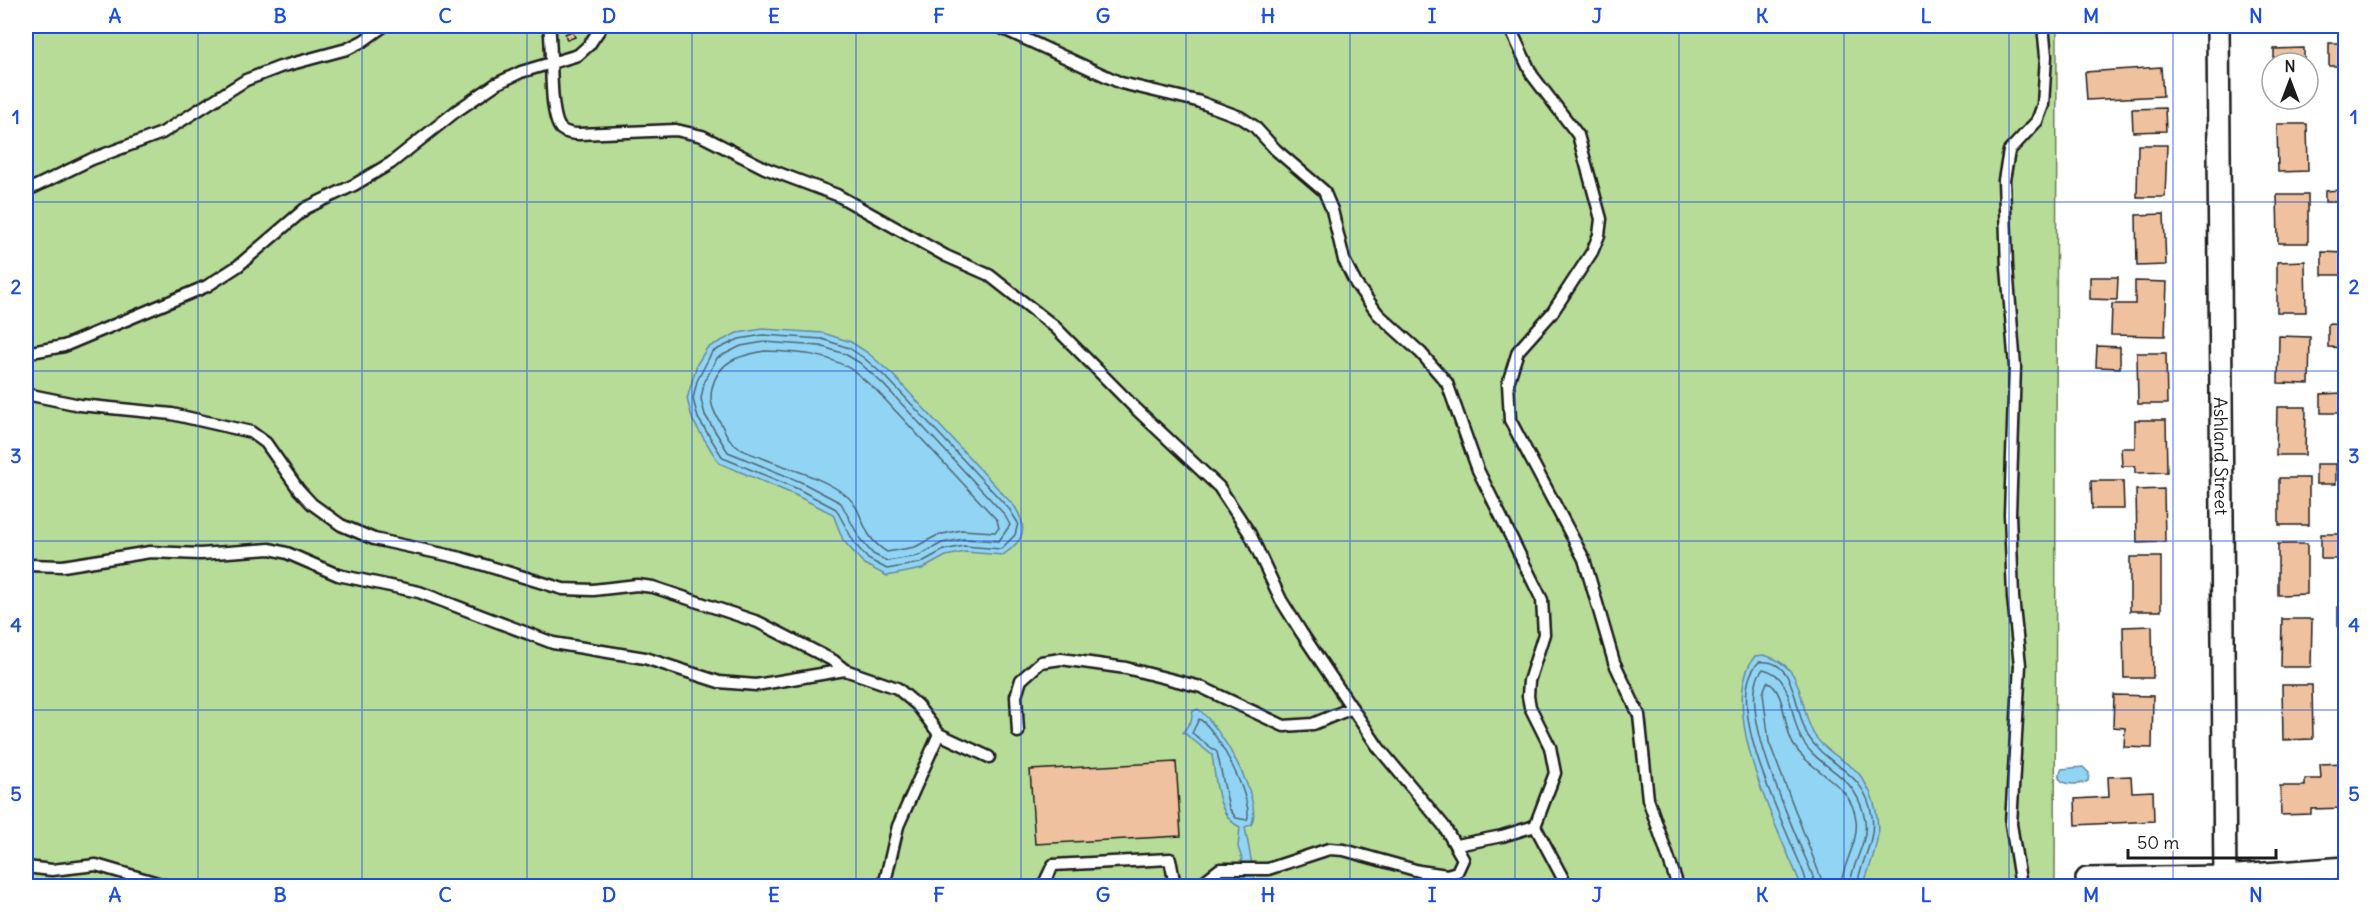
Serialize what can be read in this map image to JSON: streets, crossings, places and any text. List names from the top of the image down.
{
  "streets": {
    "street": ["Ashland Street"]
  },
  "scale_bar": "50 m",
  "north": "top",
  "grid": {
    "columns": [
      "A",
      "B",
      "C",
      "D",
      "E",
      "F",
      "G",
      "H",
      "I",
      "J",
      "K",
      "L",
      "M",
      "N"
    ],
    "rows": [
      "1",
      "2",
      "3",
      "4",
      "5"
    ]
  }
}
